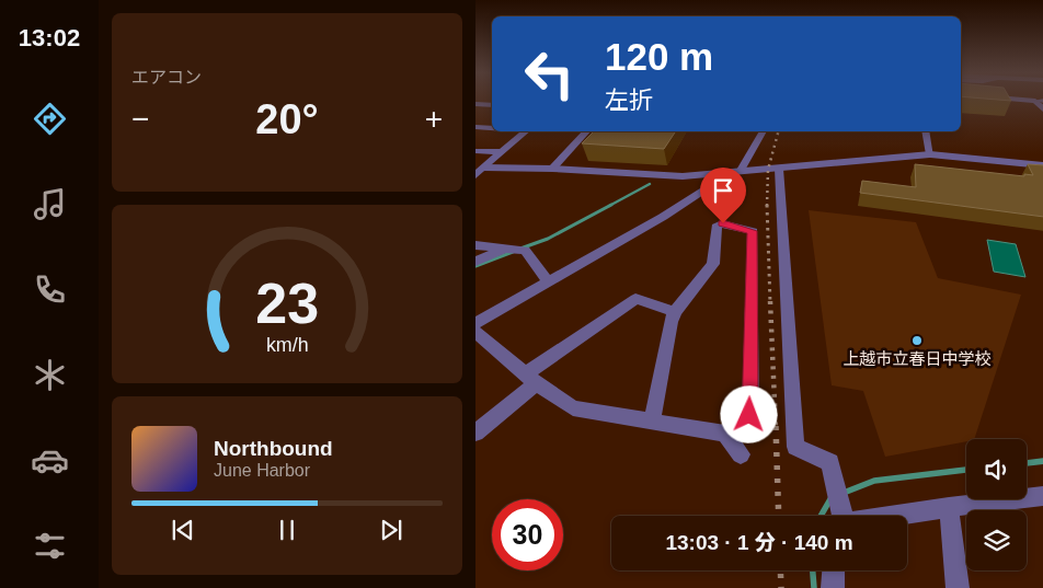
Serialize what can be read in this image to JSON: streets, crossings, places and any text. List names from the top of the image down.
{
  "places": ["上越市立春日中学校"],
  "page": {
    "tabs": "13:02",
    "tile": "エアコン",
    "turn": ["120 m", "左折"],
    "heat": ["−", "20°", "+"],
    "song": ["Northbound", "June Harbor"],
    "limit": "30",
    "trip": "13:03 · 1 分 · 140 m",
    "gauge": ["23", "km/h"]
  }
}
